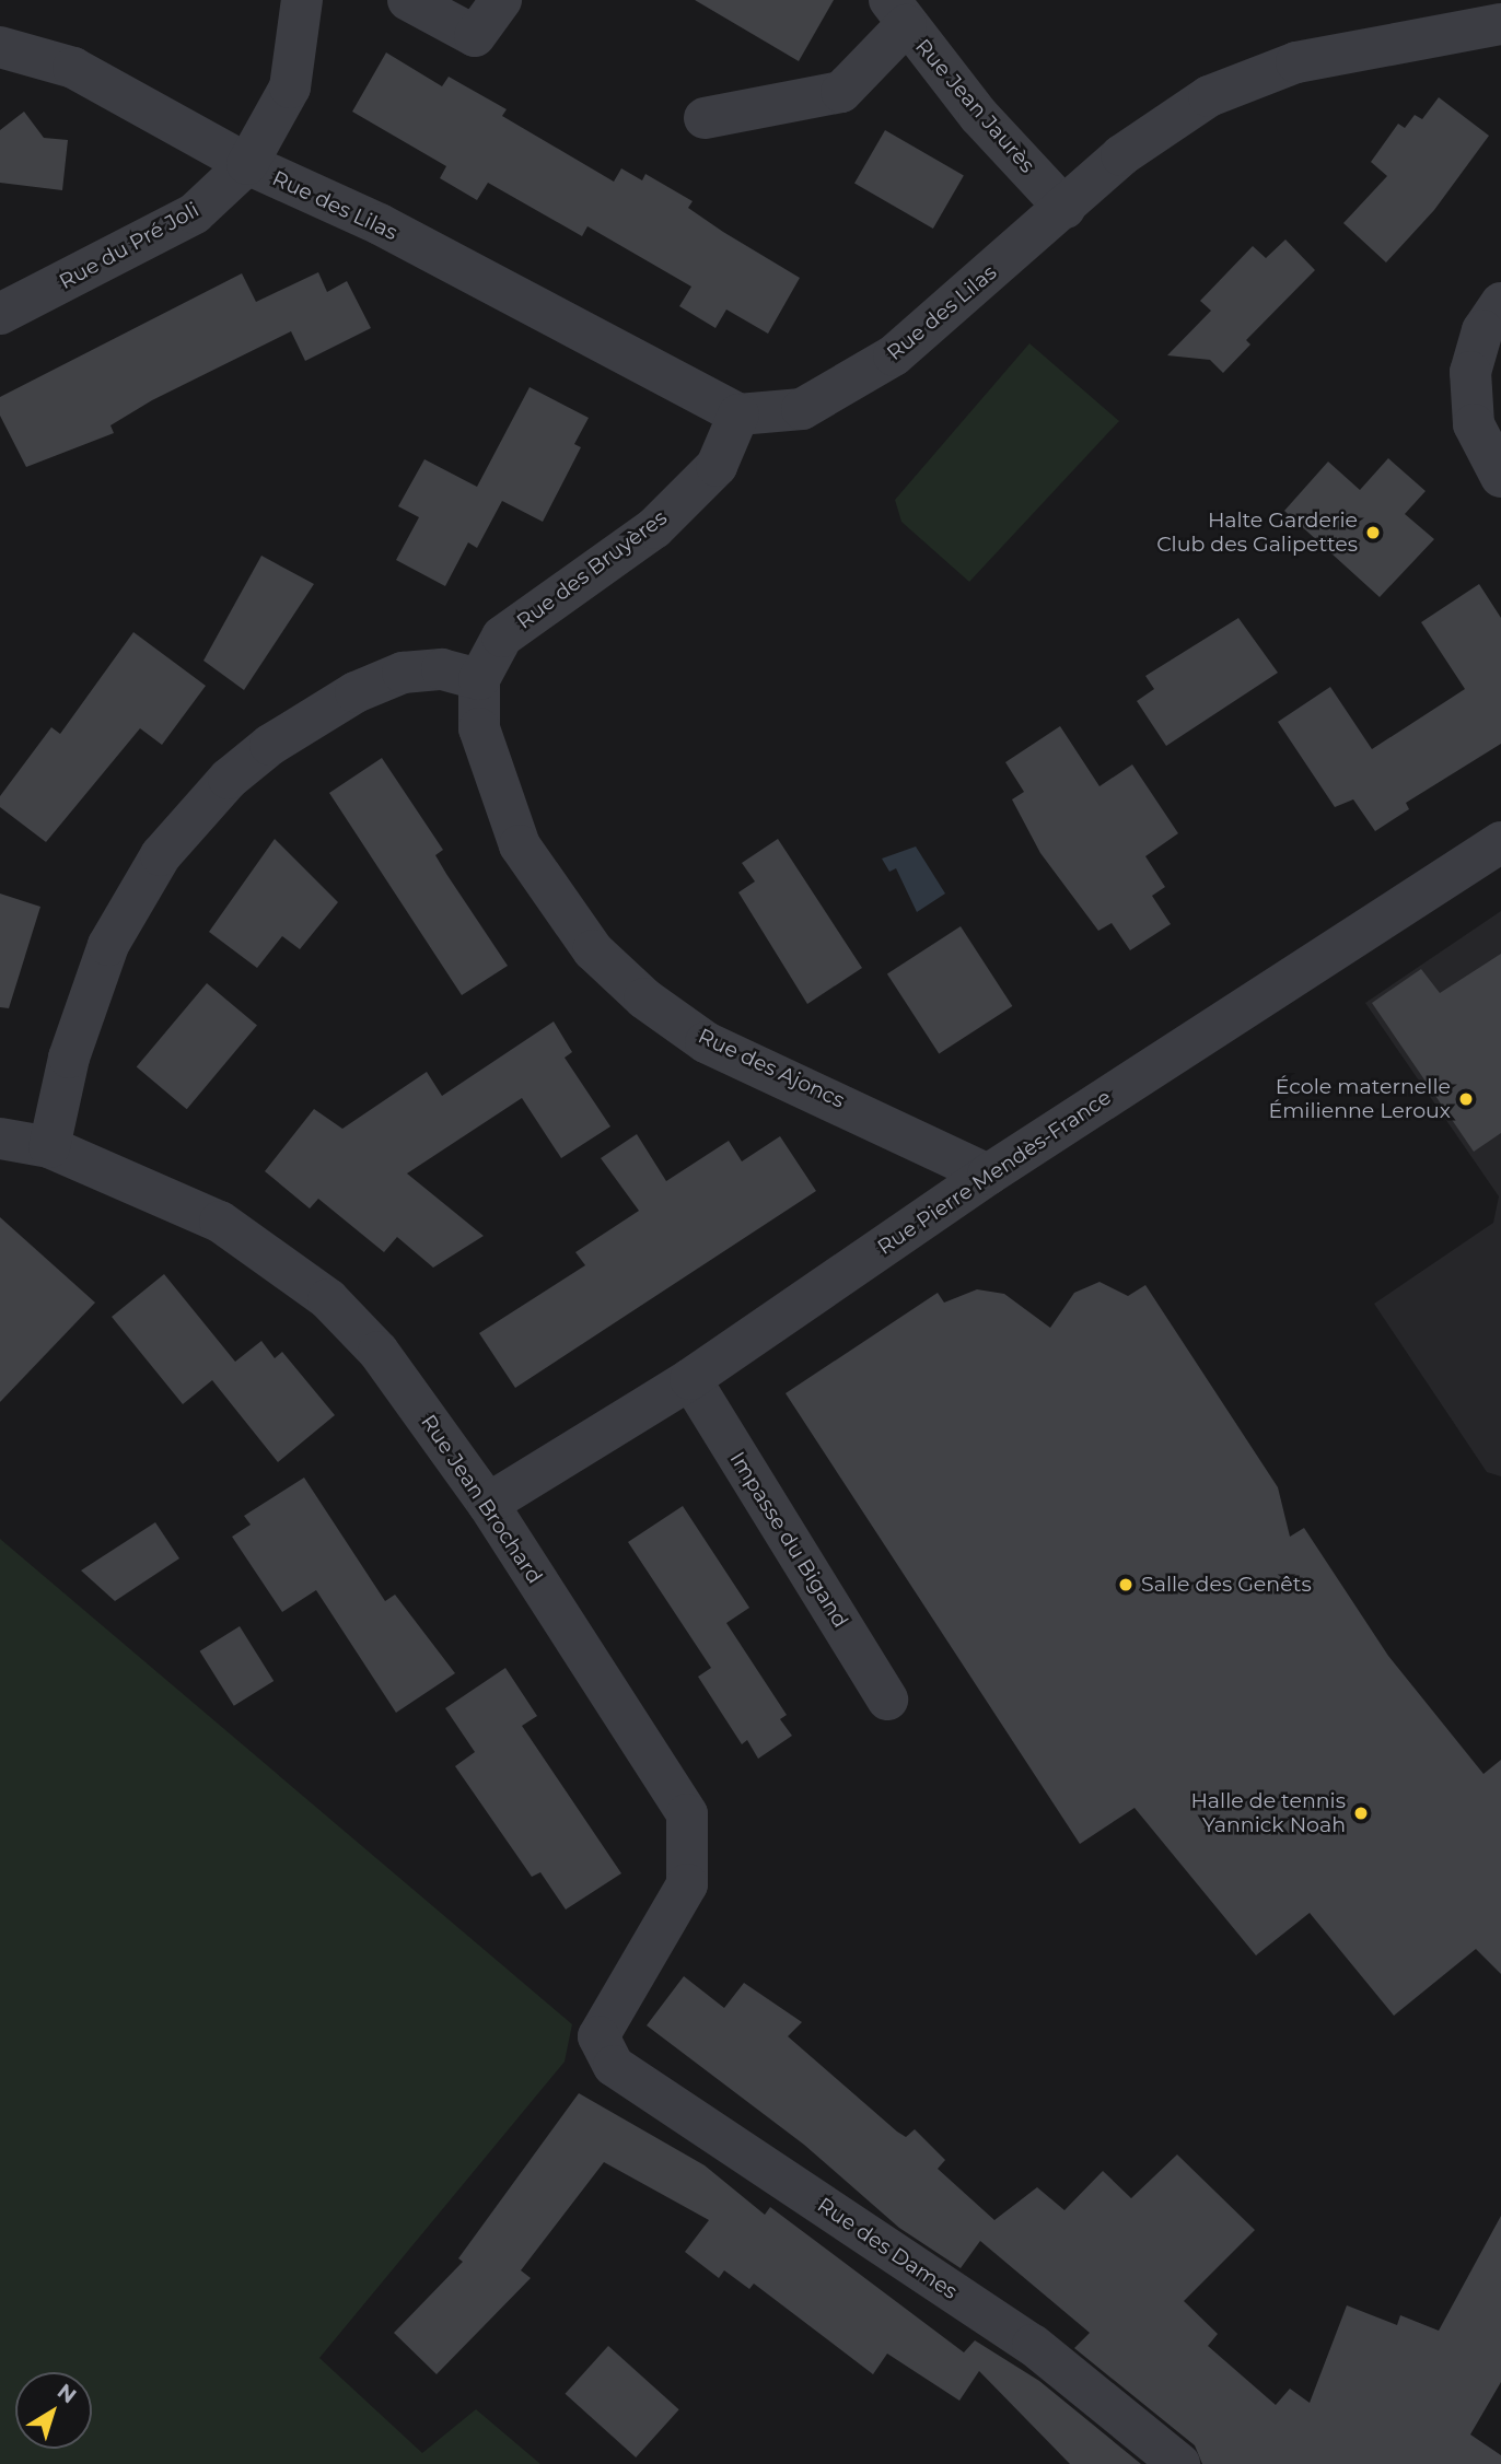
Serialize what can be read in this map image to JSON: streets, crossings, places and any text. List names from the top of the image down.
{
  "streets": {
    "street": [
      "Rue Jean Jaurès",
      "Rue des Lilas",
      "Rue du Pré Joli",
      "Rue des Bruyères",
      "Rue des Ajoncs",
      "Rue Pierre Mendès-France",
      "Rue Jean Brochard",
      "Impasse du Bigand",
      "Rue des Dames"
    ]
  },
  "crossings": [
    ["Rue Jean Jaurès", "Rue des Lilas"],
    ["Rue des Lilas", "Rue du Pré Joli"],
    ["Rue des Lilas", "Rue des Bruyères"],
    ["Rue des Bruyères", "Rue des Ajoncs"],
    ["Rue des Ajoncs", "Rue Pierre Mendès-France"],
    ["Rue Pierre Mendès-France", "Rue Jean Brochard"],
    ["Rue Pierre Mendès-France", "Impasse du Bigand"],
    ["Rue Jean Brochard", "Rue des Dames"]
  ],
  "places": [
    "Halte Garderie Club des Galipettes",
    "École maternelle Émilienne Leroux",
    "Salle des Genêts",
    "Halle de tennis Yannick Noah"
  ],
  "north": "top right"
}
